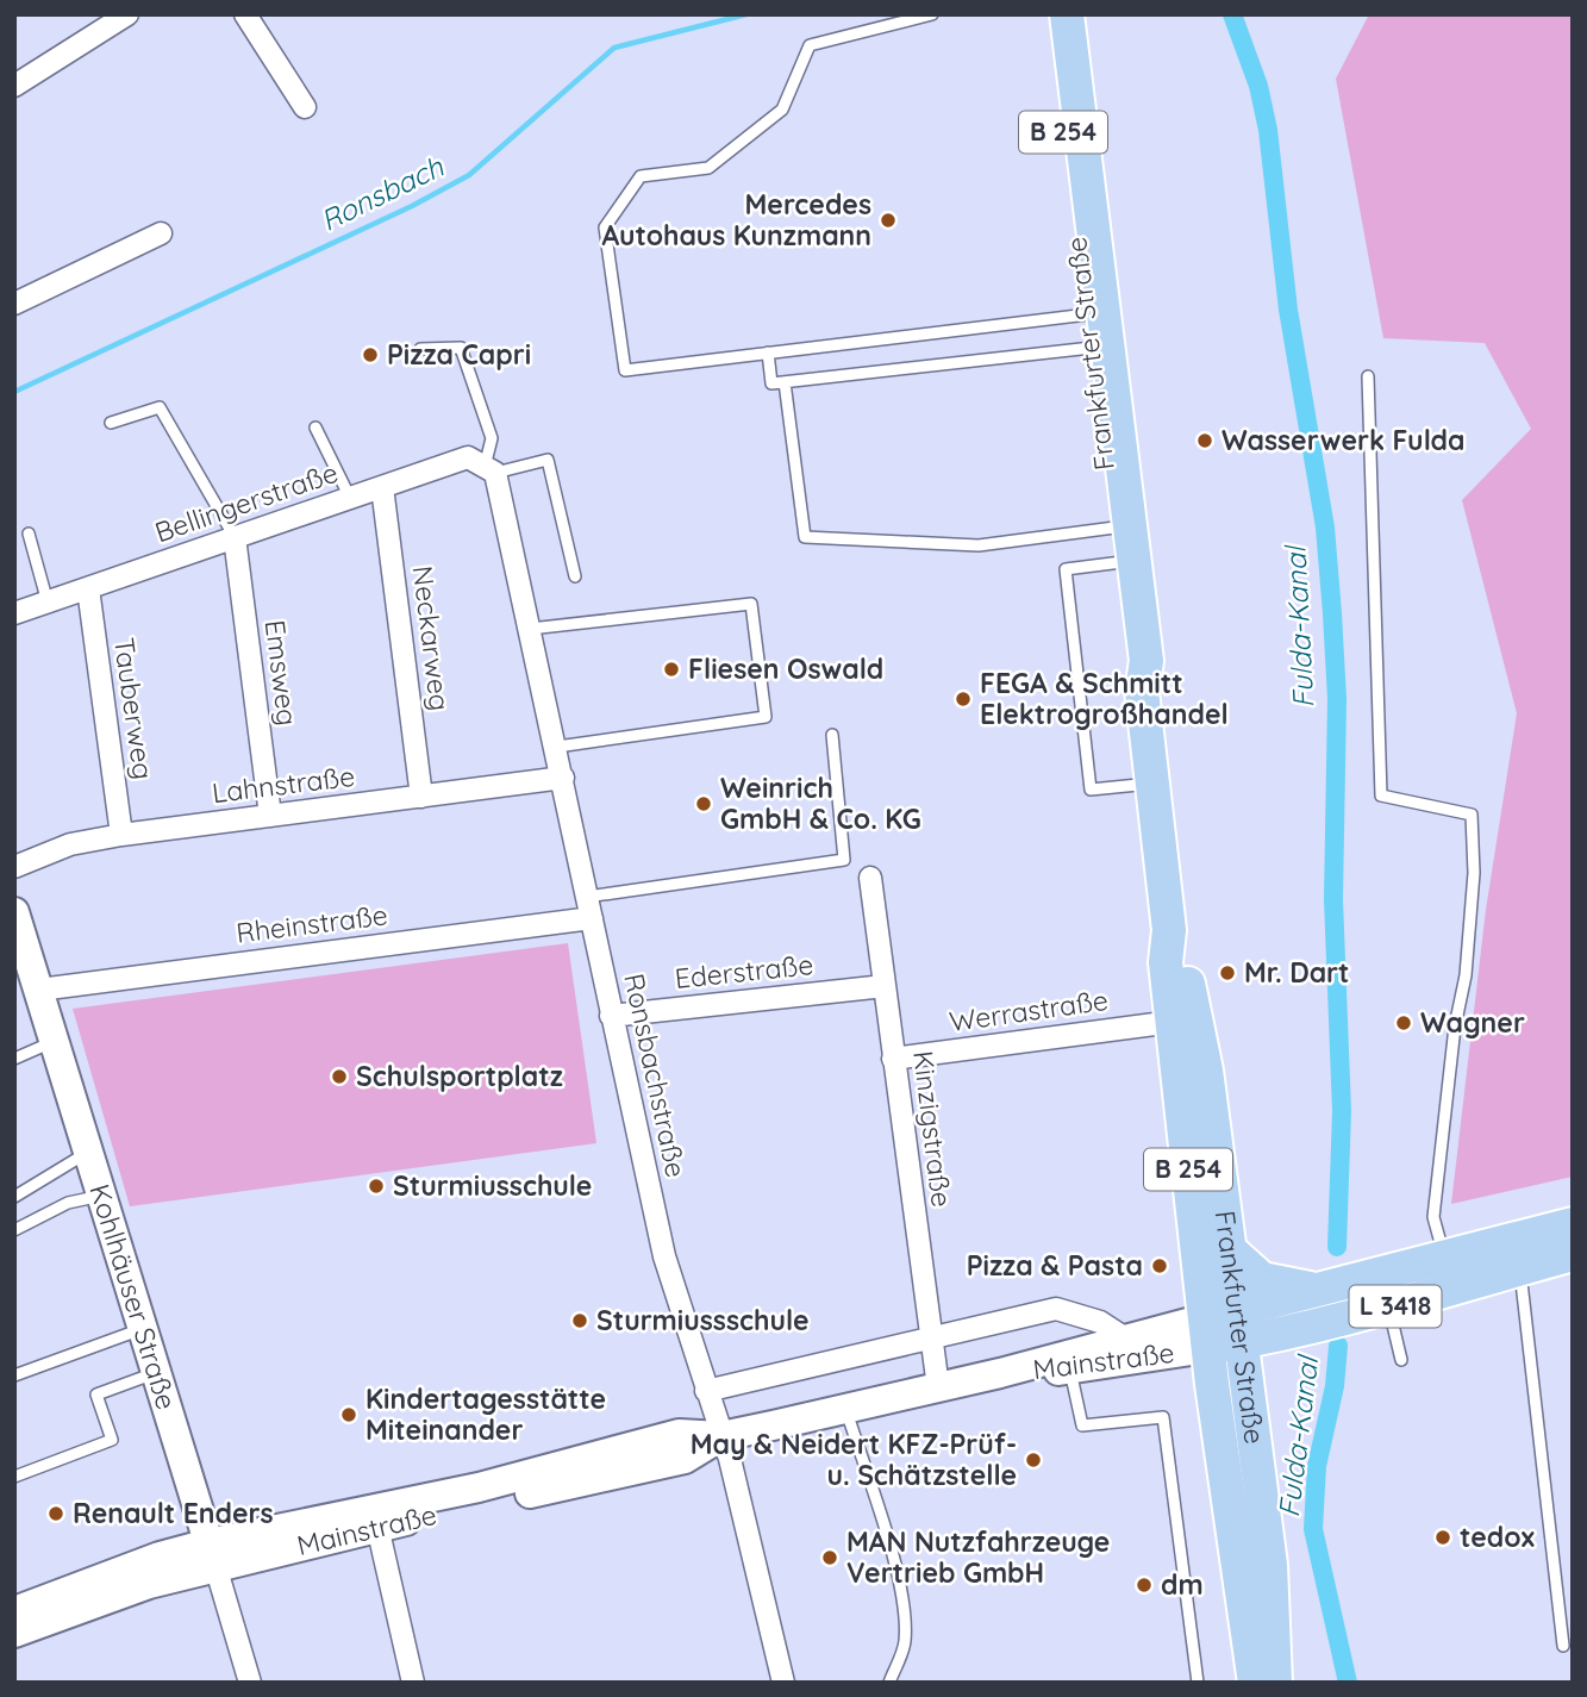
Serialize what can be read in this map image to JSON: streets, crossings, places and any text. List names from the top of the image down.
{
  "streets": {
    "main road": [
      "B 254",
      "Frankfurter Straße",
      "Kohlhäuser Straße",
      "L 3418",
      "Mainstraße"
    ],
    "street": [
      "Bellingerstraße",
      "Neckarweg",
      "Emsweg",
      "Tauberweg",
      "Lahnstraße",
      "Rheinstraße",
      "Ederstraße",
      "Werrastraße",
      "Ronsbachstraße",
      "Kinzigstraße"
    ]
  },
  "crossings": [
    ["Frankfurter Straße", "Werrastraße"],
    ["Frankfurter Straße", "L 3418"],
    ["Frankfurter Straße", "Mainstraße"],
    ["Bellingerstraße", "Neckarweg"],
    ["Bellingerstraße", "Emsweg"],
    ["Bellingerstraße", "Tauberweg"],
    ["Bellingerstraße", "Ronsbachstraße"],
    ["Neckarweg", "Lahnstraße"],
    ["Emsweg", "Lahnstraße"],
    ["Tauberweg", "Lahnstraße"],
    ["Lahnstraße", "Ronsbachstraße"],
    ["Rheinstraße", "Ronsbachstraße"],
    ["Rheinstraße", "Kohlhäuser Straße"],
    ["Ederstraße", "Ronsbachstraße"],
    ["Ederstraße", "Kinzigstraße"],
    ["Werrastraße", "Kinzigstraße"],
    ["Ronsbachstraße", "Mainstraße"],
    ["Kinzigstraße", "Mainstraße"],
    ["Kohlhäuser Straße", "Mainstraße"],
    ["L 3418", "Mainstraße"]
  ],
  "water": ["Ronsbach", "Fulda-Kanal"],
  "places": [
    "Mercedes Autohaus Kunzmann",
    "Pizza Capri",
    "Wasserwerk Fulda",
    "Fliesen Oswald",
    "FEGA & Schmitt Elektrogroßhandel",
    "Weinrich GmbH & Co. KG",
    "Mr. Dart",
    "Wagner",
    "Schulsportplatz",
    "Sturmiusschule",
    "Pizza & Pasta",
    "Sturmiussschule",
    "Kindertagesstätte Miteinander",
    "May & Neidert KFZ-Prüf- u. Schätzstelle",
    "Renault Enders",
    "tedox",
    "MAN Nutzfahrzeuge Vertrieb GmbH",
    "dm"
  ]
}
